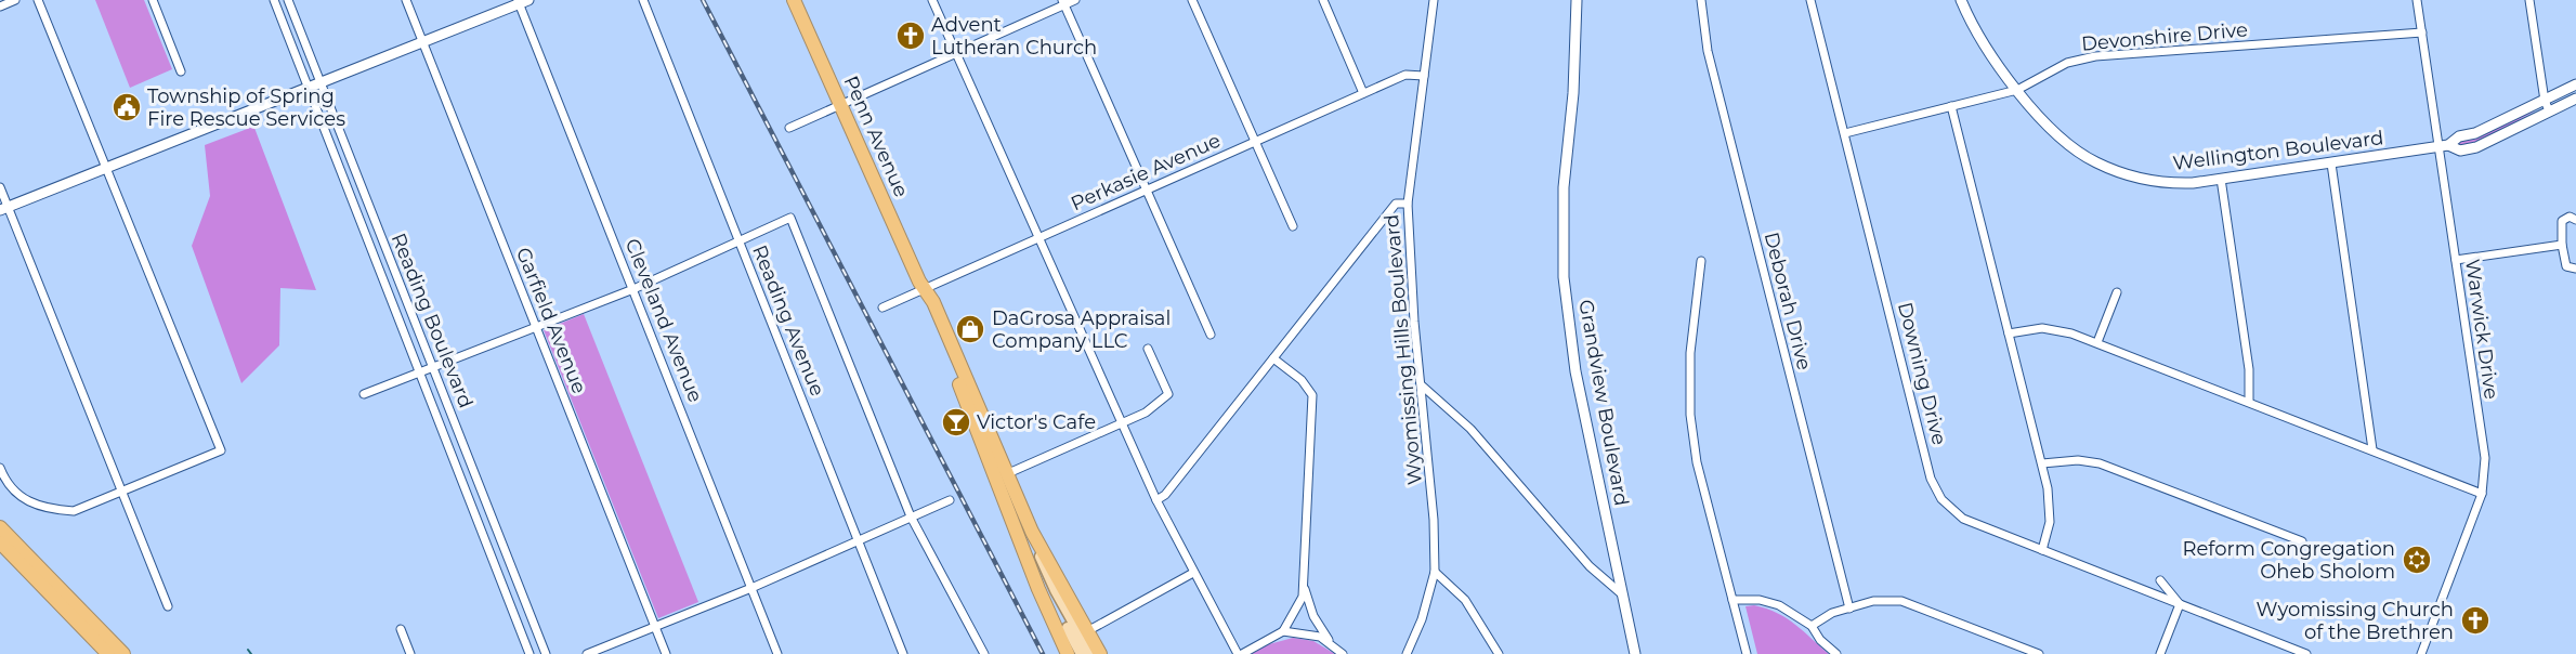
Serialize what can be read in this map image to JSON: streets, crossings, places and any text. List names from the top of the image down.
{
  "streets": {
    "highway": ["Penn Avenue"],
    "street": [
      "Devonshire Drive",
      "Wellington Boulevard",
      "Perkasie Avenue",
      "Deborah Drive",
      "Reading Boulevard",
      "Garfield Avenue",
      "Cleveland Avenue",
      "Reading Avenue",
      "Warwick Drive",
      "Wyomissing Hills Boulevard",
      "Downing Drive",
      "Grandview Boulevard"
    ]
  },
  "crossings": [
    ["Devonshire Drive", "Wellington Boulevard"],
    ["Devonshire Drive", "Warwick Drive"],
    ["Devonshire Drive", "Downing Drive"],
    ["Penn Avenue", "Perkasie Avenue"],
    ["Wellington Boulevard", "Warwick Drive"],
    ["Perkasie Avenue", "Wyomissing Hills Boulevard"]
  ],
  "places": {
    "church": ["Advent Lutheran Church", "Wyomissing Church of the Brethren"],
    "public building": ["Township of Spring Fire Rescue Services"],
    "shop": ["DaGrosa Appraisal Company LLC"],
    "bar": ["Victor's Cafe"],
    "synagogue": ["Reform Congregation Oheb Sholom"]
  }
}
